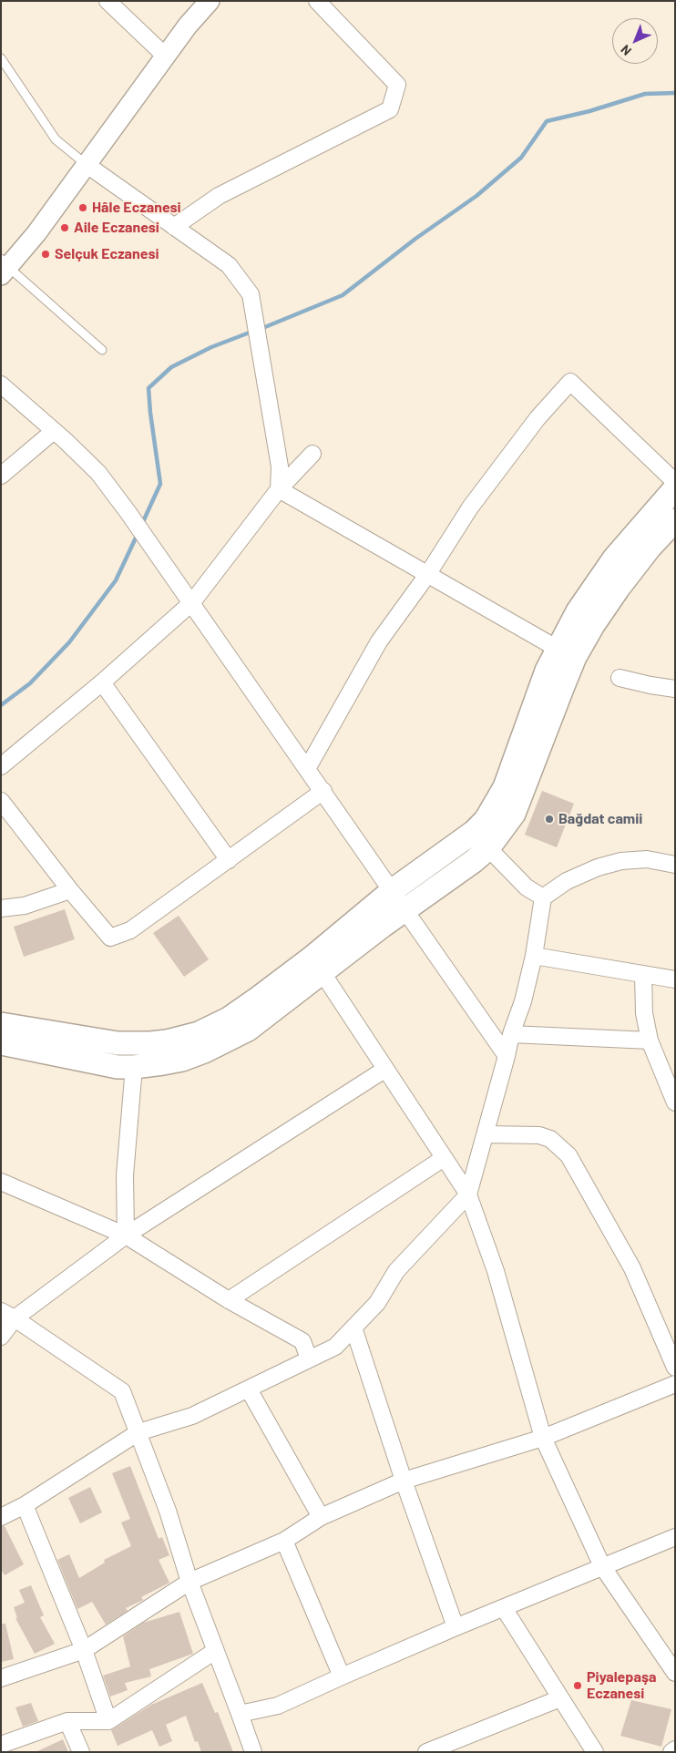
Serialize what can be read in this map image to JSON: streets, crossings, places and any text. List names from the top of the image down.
{
  "places": [
    "Hâle Eczanesi",
    "Aile Eczanesi",
    "Selçuk Eczanesi",
    "Bağdat camii",
    "Piyalepaşa Eczanesi"
  ],
  "north": "bottom left"
}
